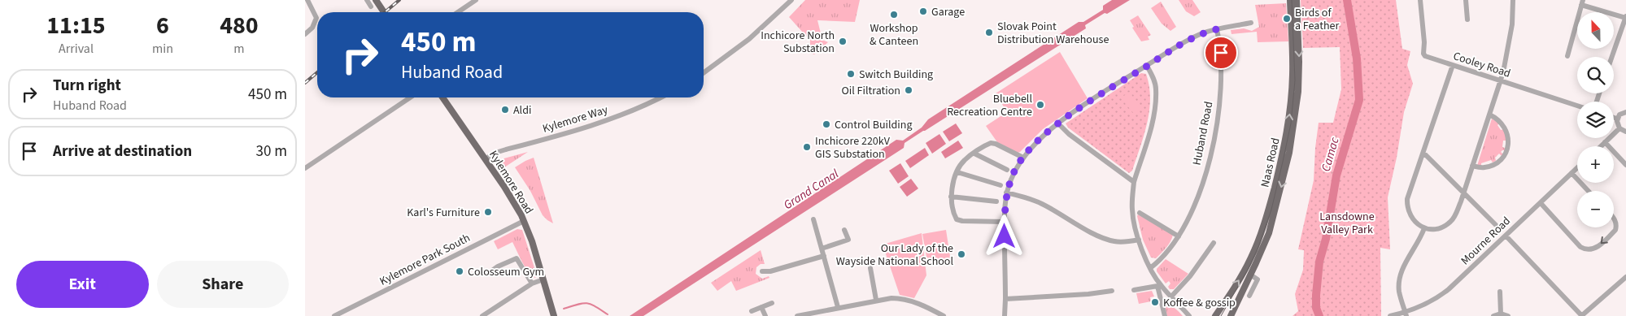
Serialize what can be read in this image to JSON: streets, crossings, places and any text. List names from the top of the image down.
{
  "streets": {
    "main road": ["Naas Road", "Kylemore Road"],
    "street": [
      "Cooley Road",
      "Kylemore Way",
      "Huband Road",
      "Mourne Road",
      "Kylemore Park South"
    ]
  },
  "crossings": [
    ["Kylemore Way", "Kylemore Road"],
    ["Kylemore Road", "Kylemore Park South"]
  ],
  "water": ["Camac", "Grand Canal"],
  "parks": ["Lansdowne Valley Park"],
  "places": [
    "Garage",
    "Workshop & Canteen",
    "Birds of a Feather",
    "Slovak Point Distribution Warehouse",
    "Inchicore North Substation",
    "Switch Building",
    "Oil Filtration",
    "Bluebell Recreation Centre",
    "Aldi",
    "Control Building",
    "Inchicore 220kV GIS Substation",
    "Karl's Furniture",
    "Our Lady of the Wayside National School",
    "Colosseum Gym",
    "Koffee & gossip"
  ],
  "north": "top",
  "page": {
    "eta": [
      "11:15",
      "Arrival",
      "6",
      "min",
      "480",
      "m"
    ],
    "map_buttons": ["+", "−"],
    "turn": ["450 m", "Huband Road"],
    "list": [
      {
        "name": "Turn right",
        "note": "Huband Road",
        "value": "450 m"
      },
      {
        "name": "Arrive at destination",
        "value": "30 m"
      }
    ],
    "buttons": ["Exit", "Share"]
  }
}
